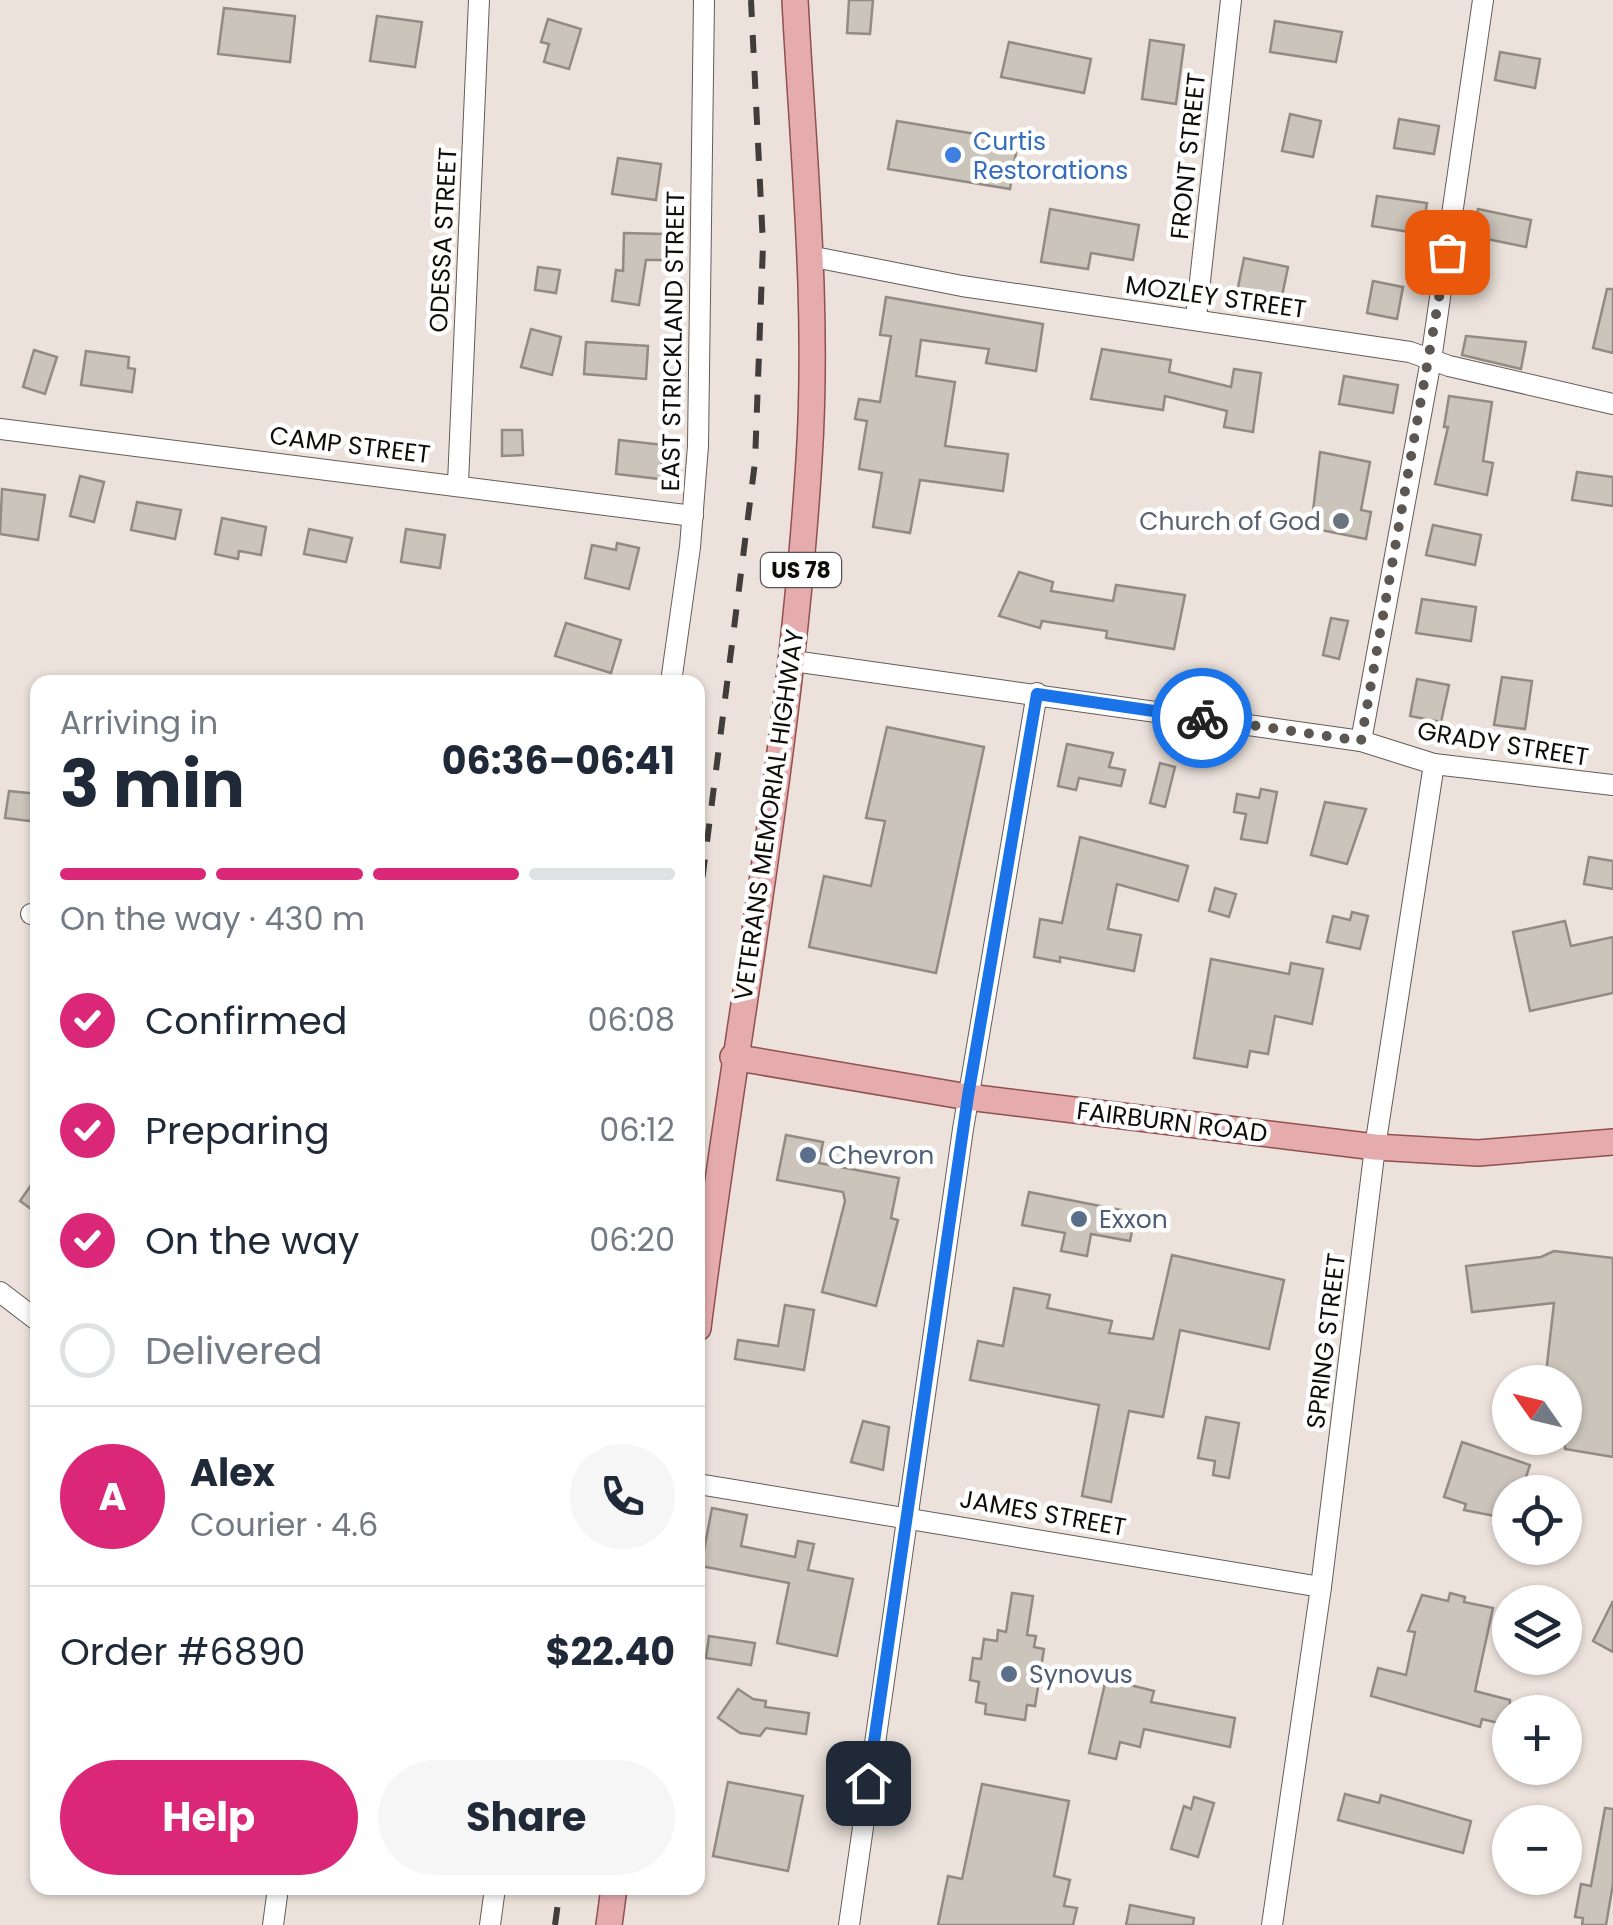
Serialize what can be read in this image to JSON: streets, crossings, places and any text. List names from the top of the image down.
{
  "streets": {
    "main road": ["US 78", "VETERANS MEMORIAL HIGHWAY", "FAIRBURN ROAD"],
    "street": [
      "FRONT STREET",
      "ODESSA STREET",
      "MOZLEY STREET",
      "EAST STRICKLAND STREET",
      "CAMP STREET",
      "GRADY STREET",
      "SPRING STREET",
      "JAMES STREET"
    ]
  },
  "crossings": [
    ["FRONT STREET", "MOZLEY STREET"],
    ["ODESSA STREET", "CAMP STREET"],
    ["MOZLEY STREET", "VETERANS MEMORIAL HIGHWAY"],
    ["EAST STRICKLAND STREET", "CAMP STREET"],
    ["GRADY STREET", "VETERANS MEMORIAL HIGHWAY"],
    ["GRADY STREET", "SPRING STREET"],
    ["VETERANS MEMORIAL HIGHWAY", "FAIRBURN ROAD"],
    ["FAIRBURN ROAD", "SPRING STREET"],
    ["SPRING STREET", "JAMES STREET"]
  ],
  "places": [
    "Curtis Restorations",
    "Church of God",
    "Chevron",
    "Exxon",
    "Synovus"
  ],
  "north": "top left",
  "page": {
    "heading": ["3 min", "Arriving in", "06:36–06:41"],
    "panel": [
      "Alex",
      "Courier · 4.6",
      "Order #6890",
      "$22.40"
    ],
    "bar": "On the way · 430 m",
    "list": [
      ["Confirmed", "06:08"],
      ["Preparing", "06:12"],
      ["On the way", "06:20"],
      "Delivered"
    ],
    "map_buttons": ["+", "−"],
    "round": "A",
    "buttons": ["Help", "Share"]
  }
}
